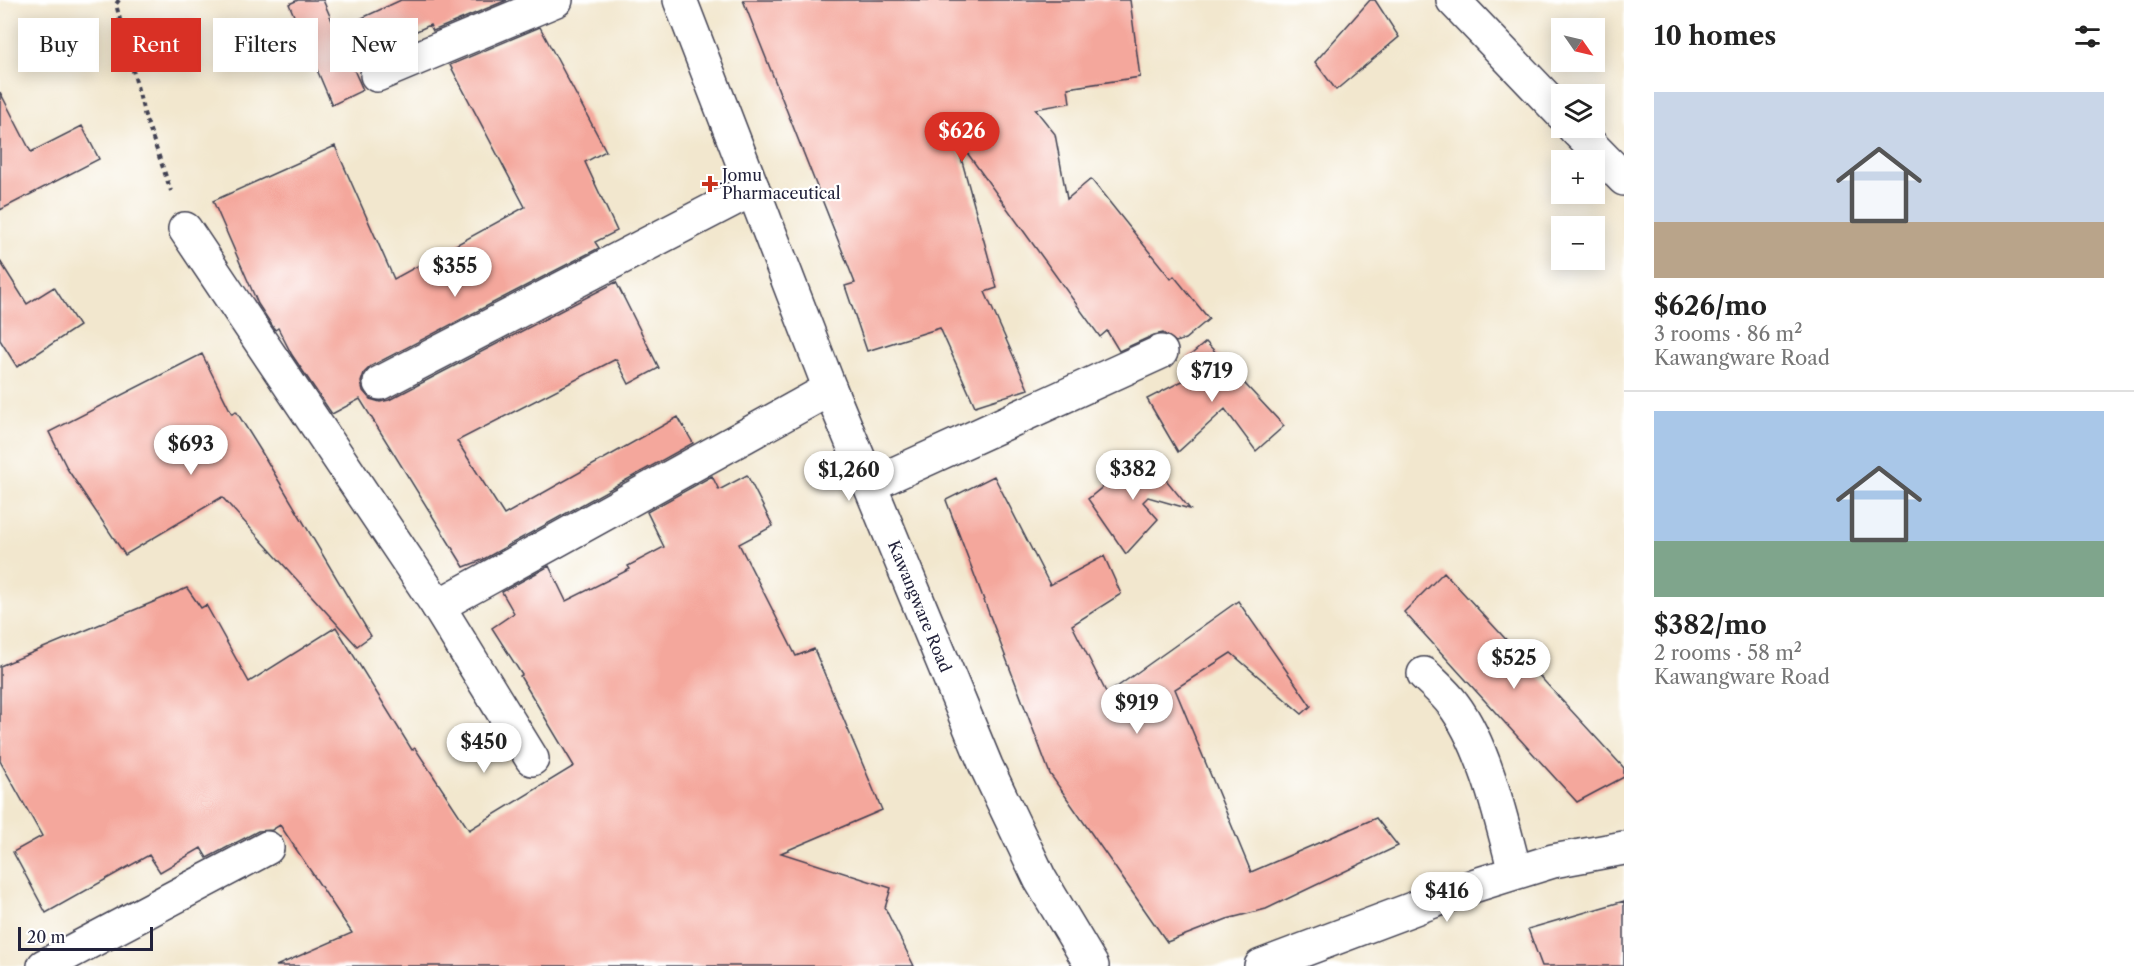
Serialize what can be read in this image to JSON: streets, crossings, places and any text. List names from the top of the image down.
{
  "streets": {
    "street": ["Kawangware Road"]
  },
  "places": {
    "health": ["Jomu Pharmaceutical"]
  },
  "scale_bar": "20 m",
  "north": "bottom right",
  "page": {
    "heading": "10 homes",
    "map_buttons": ["+", "−"],
    "chip": [
      "Buy",
      "Rent",
      "Filters",
      "New"
    ],
    "list": [
      {
        "name": "$626/mo",
        "note": "3 rooms · 86 m² · Kawangware Road"
      },
      {
        "name": "$382/mo",
        "note": "2 rooms · 58 m² · Kawangware Road"
      }
    ],
    "price": [
      "$626",
      "$355",
      "$719",
      "$693",
      "$382",
      "$1,260",
      "$525",
      "$919",
      "$450",
      "$416"
    ],
    "scale": "20 m"
  }
}
